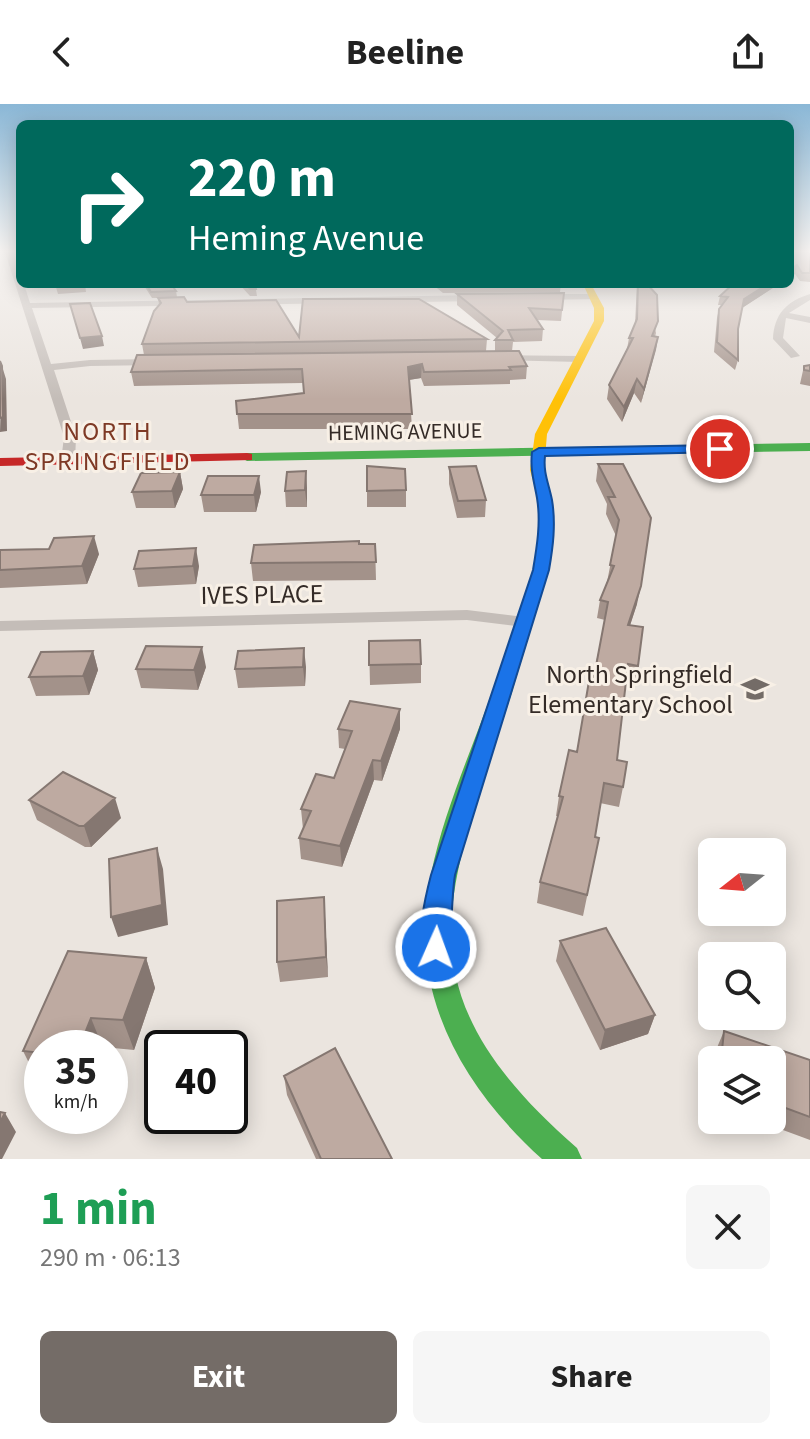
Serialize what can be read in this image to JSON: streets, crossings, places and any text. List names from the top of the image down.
{
  "streets": {
    "street": ["HEMING AVENUE", "IVES PLACE"]
  },
  "districts": ["NORTH SPRINGFIELD"],
  "places": {
    "school or university": ["North Springfield Elementary School"]
  },
  "north": "left",
  "page": {
    "header": "Beeline",
    "turn": ["220 m", "Heming Avenue"],
    "speed": "35 km/h",
    "limit": "40",
    "heading": ["1 min", "290 m · 06:13"],
    "buttons": ["Exit", "Share"]
  }
}
